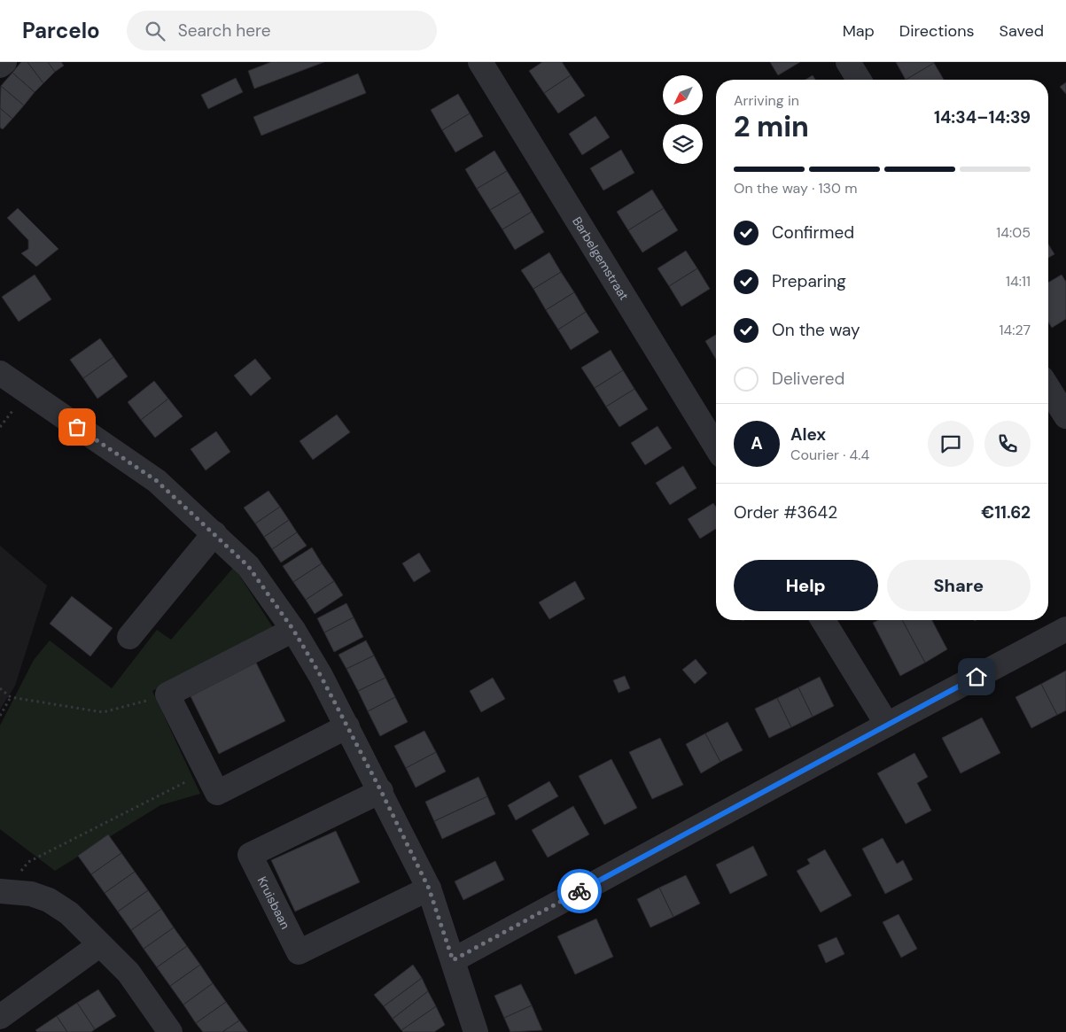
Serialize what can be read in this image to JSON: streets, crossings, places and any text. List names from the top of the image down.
{
  "streets": {
    "street": ["Barbelgemstraat", "Kruisbaan"]
  },
  "north": "bottom left",
  "page": {
    "header": "Parcelo",
    "search": "Search here",
    "nav": ["Map", "Directions", "Saved"],
    "heading": ["2 min", "Arriving in", "14:34–14:39"],
    "panel": [
      "Alex",
      "Courier · 4.4",
      "Order #3642",
      "€11.62"
    ],
    "bar": "On the way · 130 m",
    "list": [
      ["Confirmed", "14:05"],
      ["Preparing", "14:11"],
      ["On the way", "14:27"],
      "Delivered"
    ],
    "round": "A",
    "buttons": ["Help", "Share"]
  }
}
